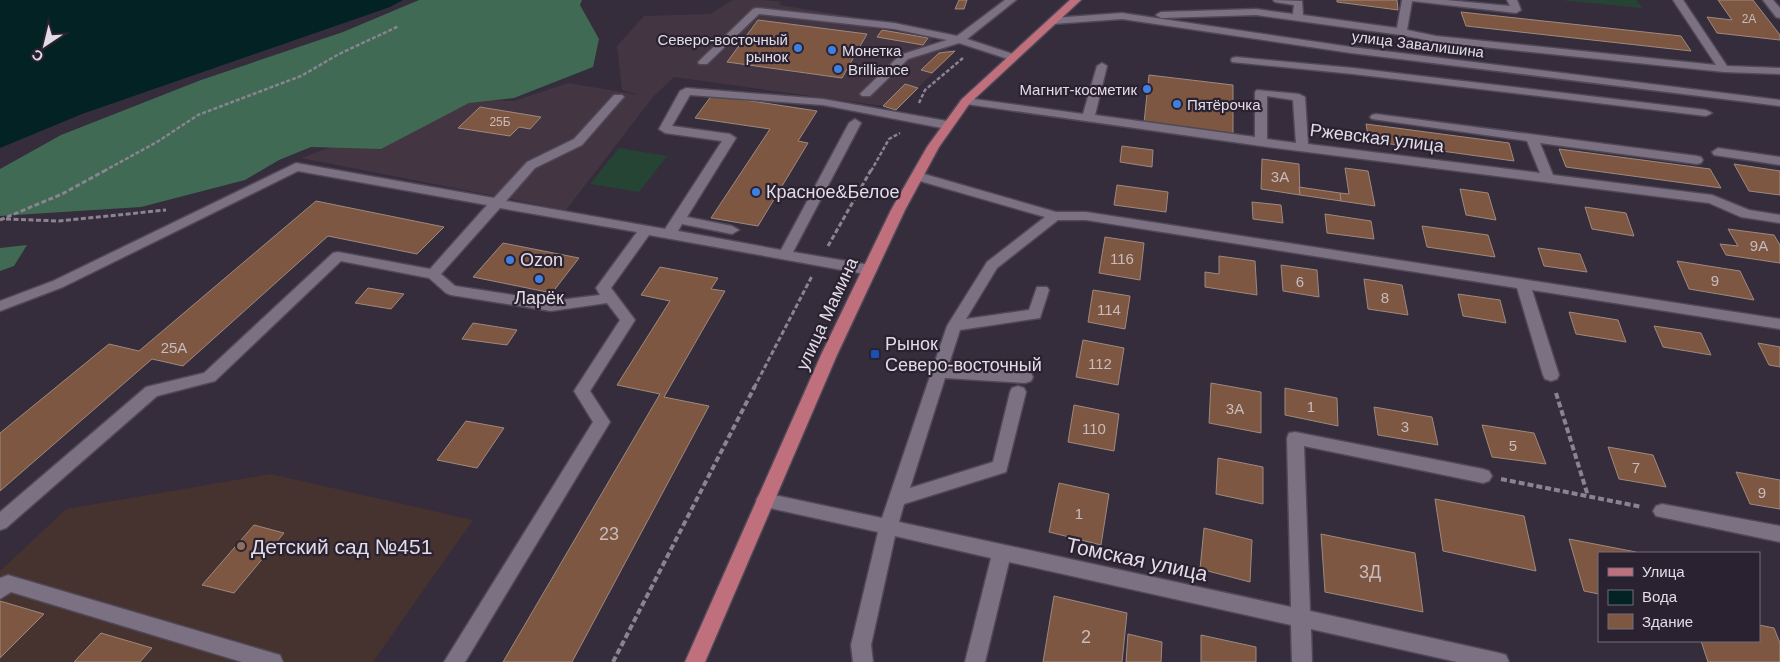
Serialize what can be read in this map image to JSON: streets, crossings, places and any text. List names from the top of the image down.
{
  "streets": {
    "main road": ["улица Мамина"],
    "street": ["улица Завалишина", "Ржевская улица", "Томская улица"]
  },
  "crossings": [
    ["улица Завалишина", "улица Мамина"],
    ["Ржевская улица", "улица Мамина"],
    ["улица Мамина", "Томская улица"]
  ],
  "places": {
    "other": [
      "Северо-восточный рынок",
      "Монетка",
      "Brilliance",
      "Магнит-косметик",
      "Пятёрочка",
      "Красное&Белое",
      "Ozon",
      "Ларёк",
      "Детский сад №451"
    ],
    "transit": ["Рынок Северо-восточный"]
  },
  "house_numbers": [
    "2А",
    "25Б",
    "3А",
    "9А",
    "116",
    "9",
    "6",
    "8",
    "114",
    "25А",
    "112",
    "1",
    "3А",
    "3",
    "110",
    "5",
    "7",
    "9",
    "1",
    "23",
    "3Д",
    "2"
  ],
  "legend": ["Улица", "Вода", "Здание"],
  "north": "bottom left"
}
